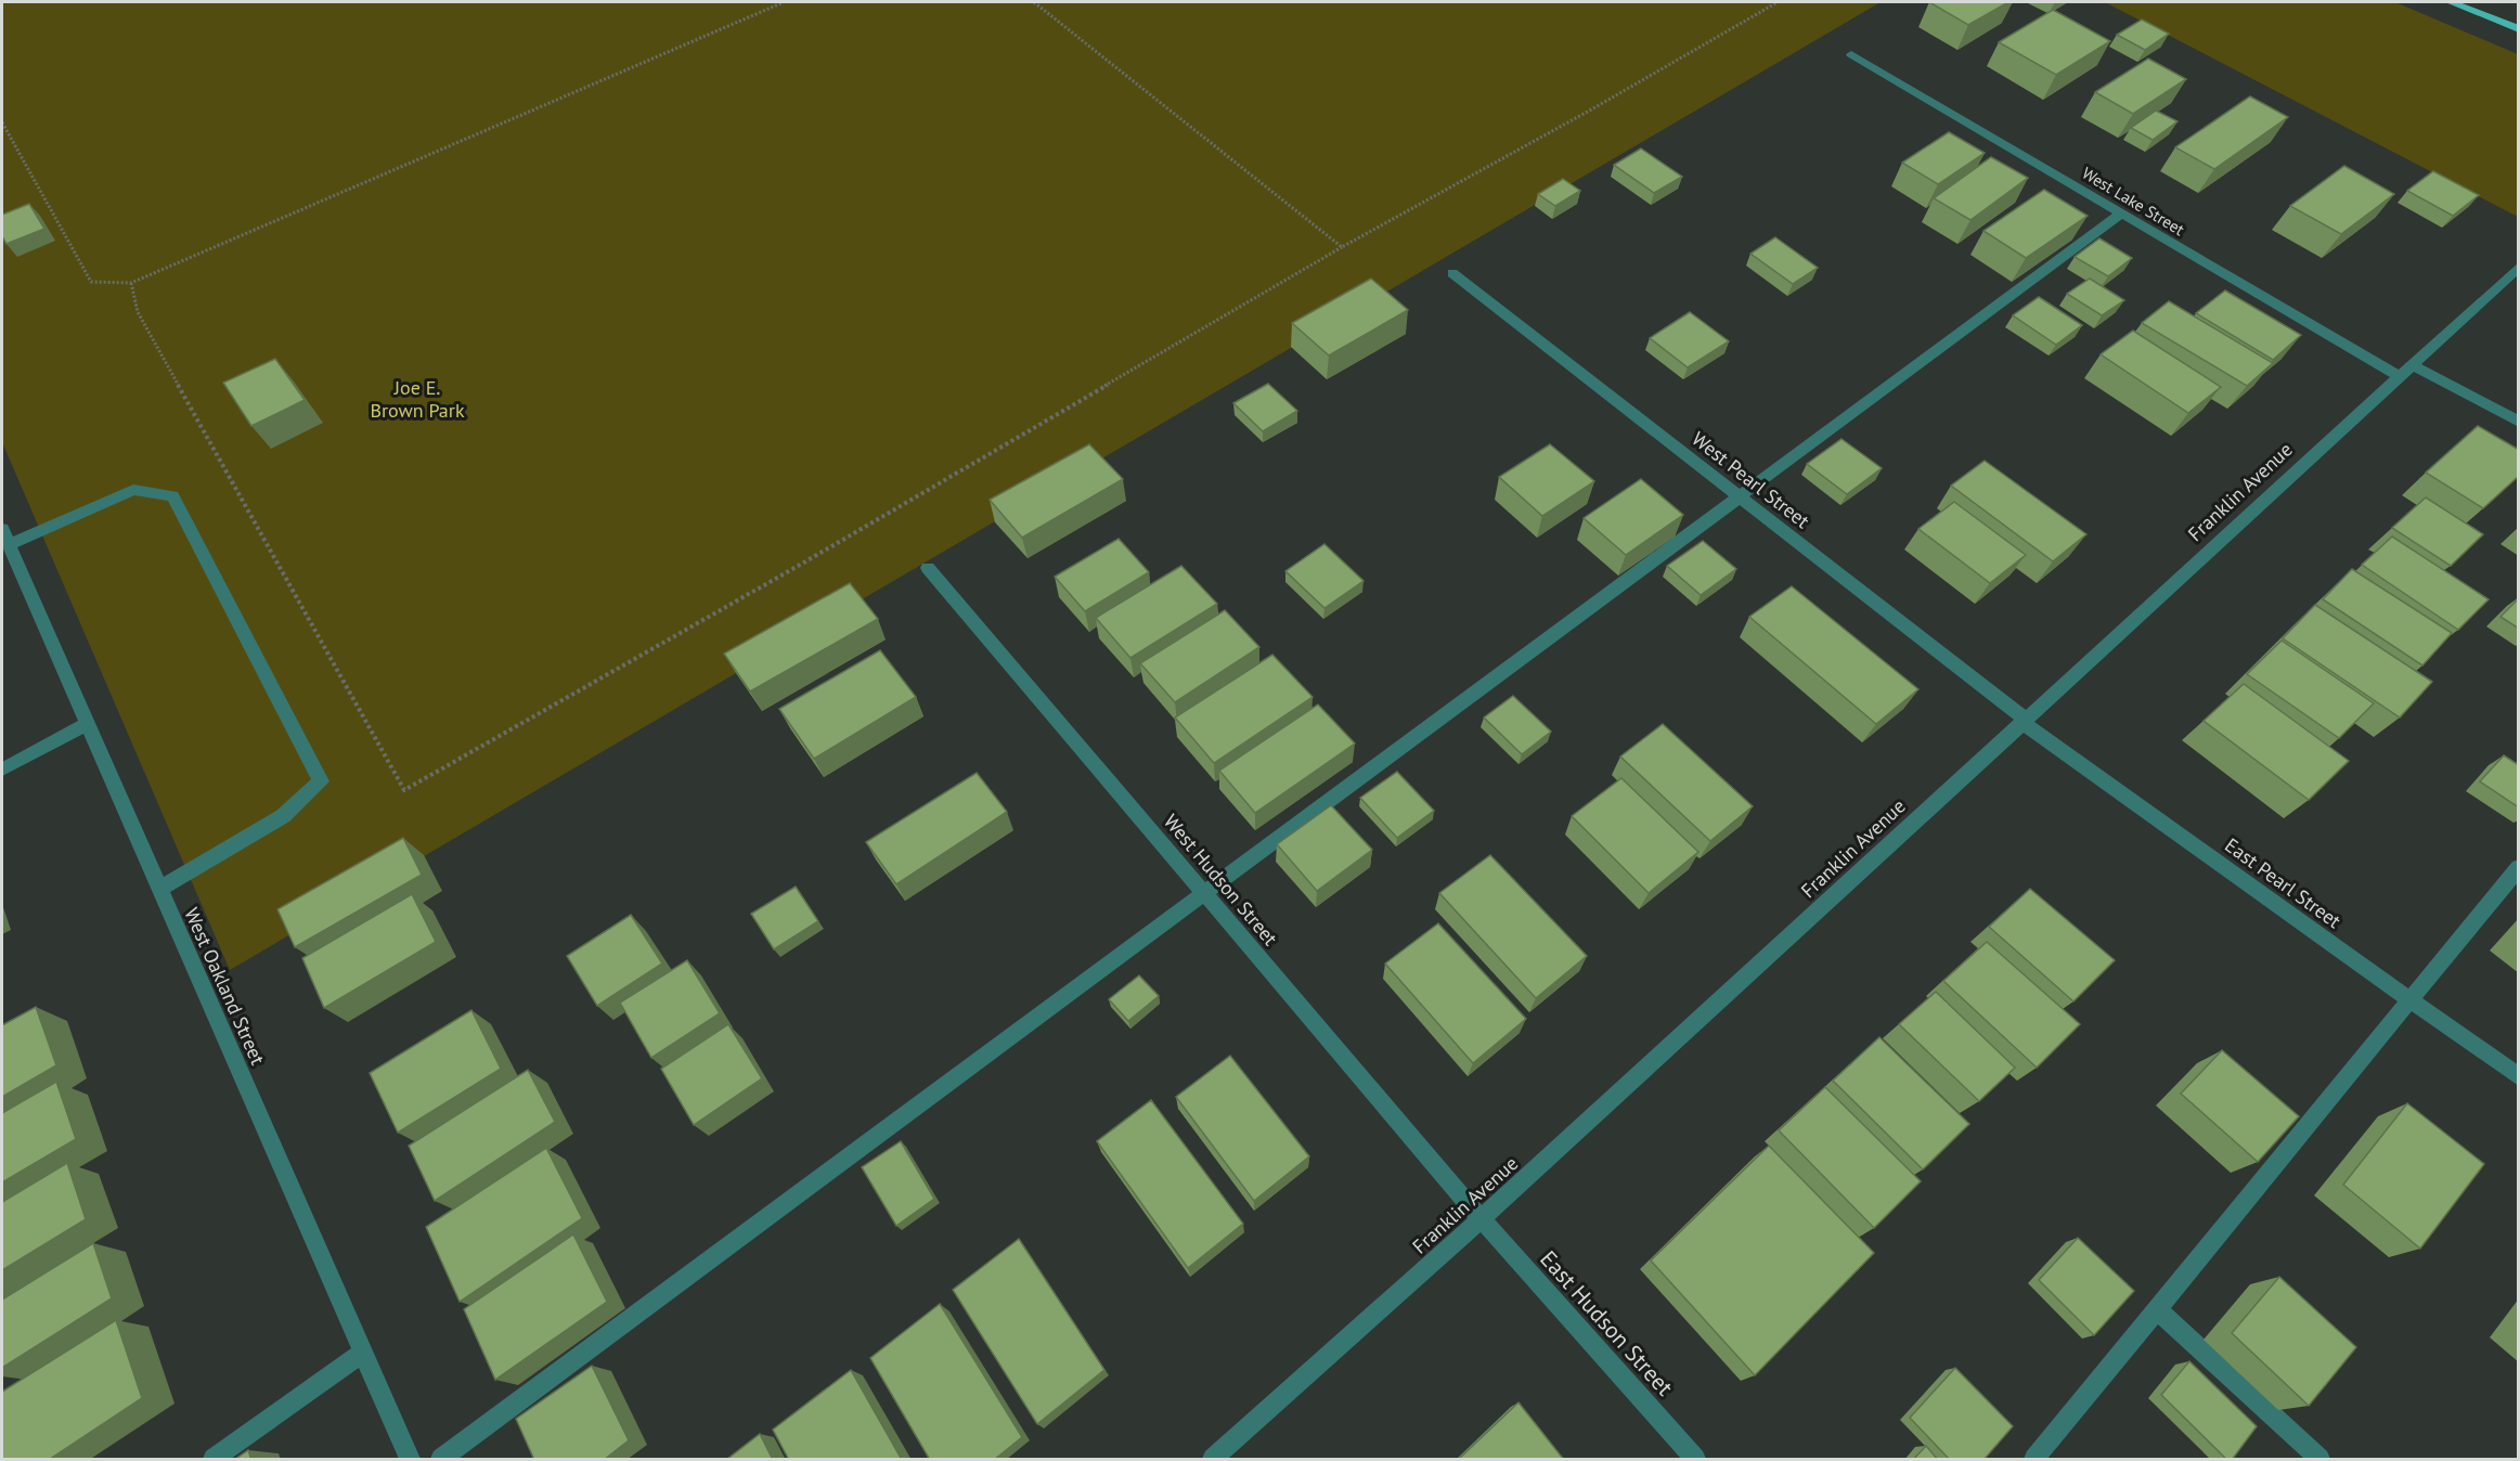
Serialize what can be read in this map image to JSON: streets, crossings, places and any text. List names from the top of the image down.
{
  "streets": {
    "street": [
      "West Lake Street",
      "West Pearl Street",
      "Franklin Avenue",
      "West Hudson Street",
      "East Pearl Street",
      "West Oakland Street",
      "East Hudson Street"
    ]
  },
  "crossings": [
    ["West Lake Street", "Franklin Avenue"],
    ["West Pearl Street", "Franklin Avenue"],
    ["West Pearl Street", "East Pearl Street"],
    ["Franklin Avenue", "West Hudson Street"],
    ["Franklin Avenue", "East Pearl Street"],
    ["Franklin Avenue", "East Hudson Street"],
    ["West Hudson Street", "East Hudson Street"]
  ],
  "parks": ["Joe E. Brown Park"]
}
